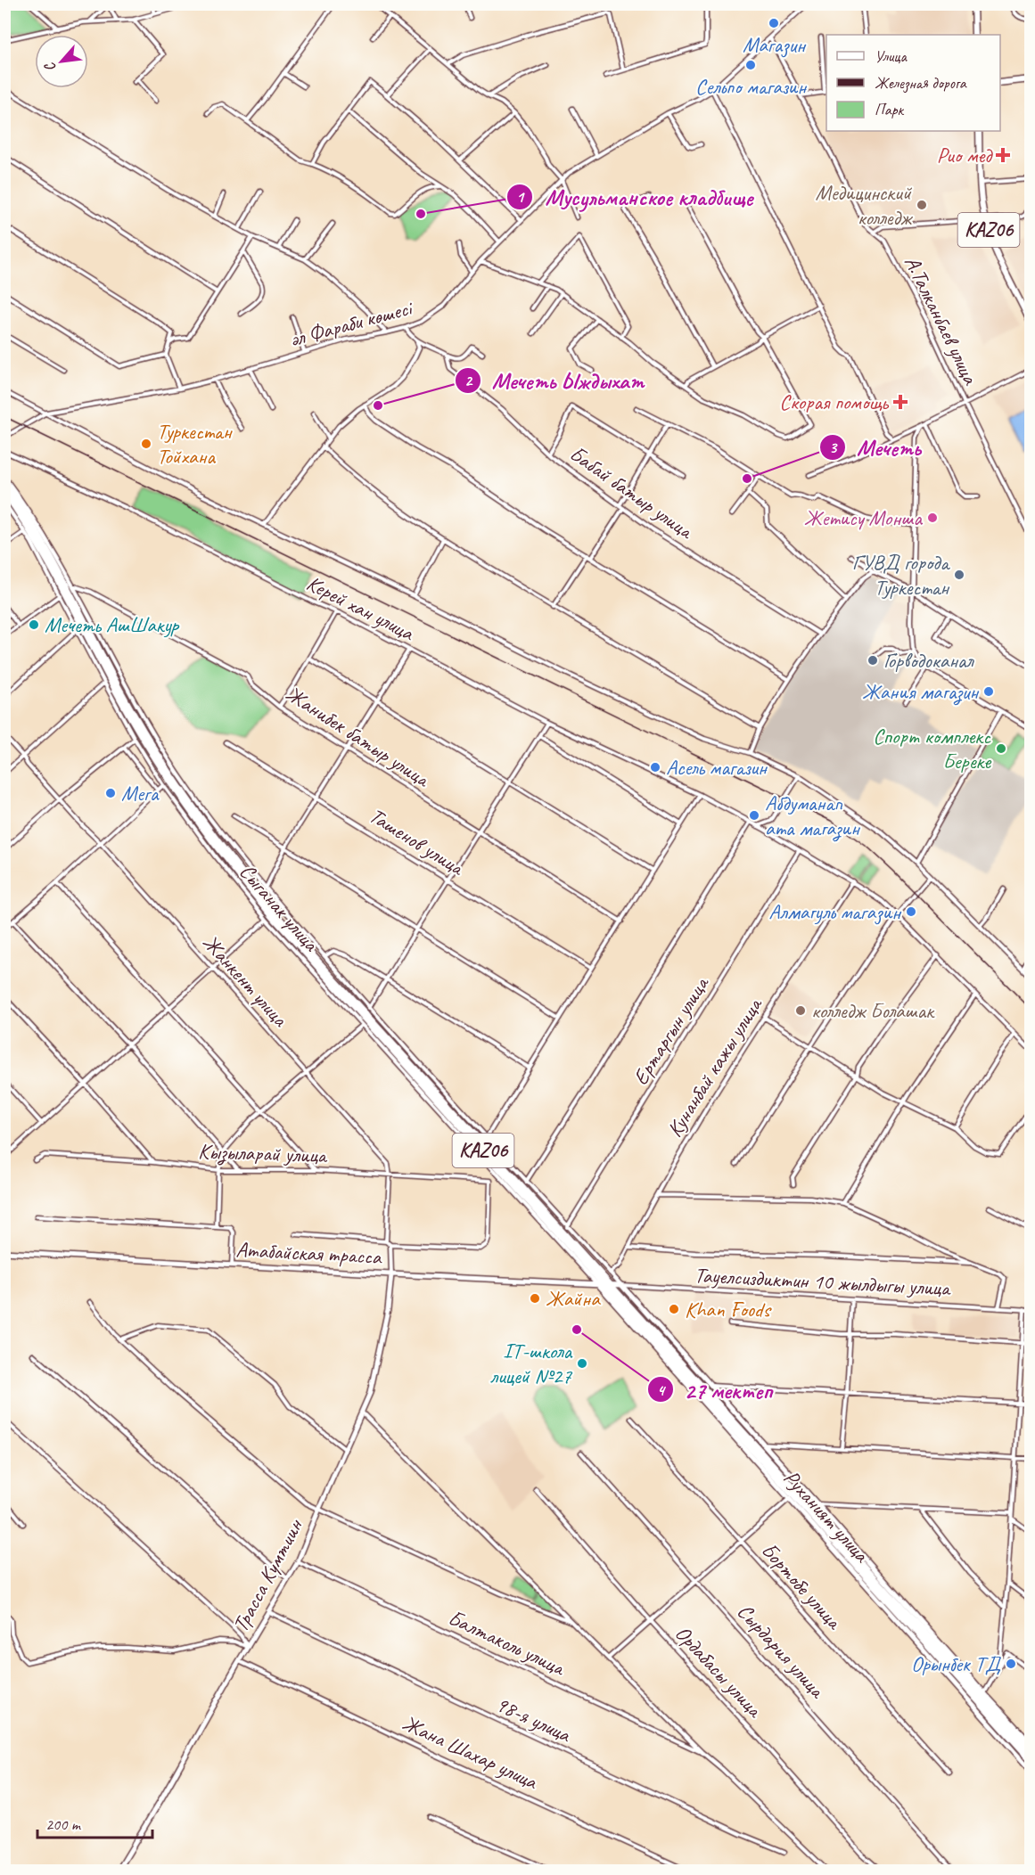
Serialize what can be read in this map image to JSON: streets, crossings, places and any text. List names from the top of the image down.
{
  "streets": {
    "highway": ["KАZ06"],
    "main road": [
      "Атабайская трасса",
      "Тауелсиздиктин 10 жылдыгы улица",
      "Руханият улица",
      "Трасса Кумтиин"
    ],
    "street": [
      "А.Талканбаев улица",
      "әл Фараби көшесі",
      "Бабай батыр улица",
      "Керей хан улица",
      "Жанибек батыр улица",
      "Ташенов улица",
      "Сыганак улица",
      "Жанкент улица",
      "Ертаргын улица",
      "Кунанбай кажы улица",
      "Кызыларай улица",
      "Бортобе улица",
      "Балтаколь улица",
      "Сырдария улица",
      "Ордабасы улица",
      "98-я улица",
      "Жана Шахар улица"
    ]
  },
  "crossings": [
    ["KАZ06", "Сыганак улица"],
    ["KАZ06", "Атабайская трасса"],
    ["KАZ06", "Тауелсиздиктин 10 жылдыгы улица"],
    ["KАZ06", "Руханият улица"],
    ["А.Талканбаев улица", "әл Фараби көшесі"],
    ["Керей хан улица", "Ертаргын улица"],
    ["Керей хан улица", "Кунанбай кажы улица"],
    ["Сыганак улица", "Атабайская трасса"],
    ["Сыганак улица", "Руханият улица"],
    ["Жанкент улица", "Кызыларай улица"],
    ["Атабайская трасса", "Тауелсиздиктин 10 жылдыгы улица"],
    ["Атабайская трасса", "Руханият улица"],
    ["Атабайская трасса", "Трасса Кумтиин"],
    ["Тауелсиздиктин 10 жылдыгы улица", "Руханият улица"],
    ["Трасса Кумтиин", "Балтаколь улица"],
    ["Трасса Кумтиин", "98-я улица"],
    ["Трасса Кумтиин", "Жана Шахар улица"]
  ],
  "places": {
    "other": [
      "Магазин",
      "Сельпо магазин",
      "Медицинский колледж",
      "Мусульманское кладбище",
      "Мечеть Ыждыхат",
      "Туркестан Тойхана",
      "Мечеть",
      "Жетису Монша",
      "ГУВД города Туркестан",
      "Мечеть АшШакур",
      "Горводоканал",
      "Жания магазин",
      "Спорт комплекс Береке",
      "Асель магазин",
      "Мега",
      "Абдуманап ата магазин",
      "Алмагуль магазин",
      "колледж Болашак",
      "Жайна",
      "Khan Foods",
      "27 мектеп",
      "IT-школа лицей №27",
      "Орынбек ТД"
    ],
    "health": ["Рио мед", "Скорая помощь"]
  },
  "legend": ["Улица", "Железная дорога", "Парк"],
  "scale_bar": "200 m",
  "north": "bottom left"
}
